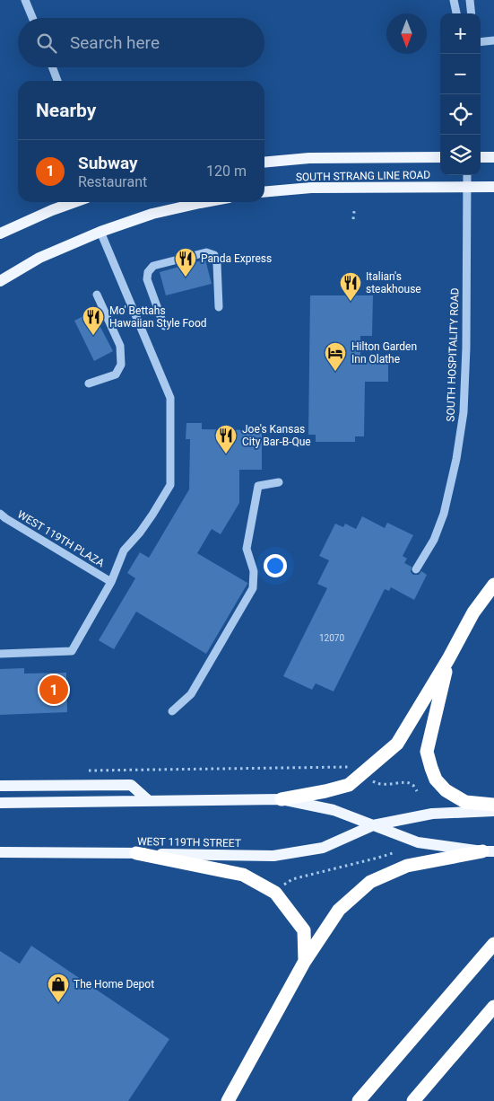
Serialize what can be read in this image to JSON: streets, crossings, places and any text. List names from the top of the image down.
{
  "streets": {
    "main road": ["SOUTH STRANG LINE ROAD", "WEST 119TH STREET"],
    "street": ["SOUTH HOSPITALITY ROAD", "WEST 119TH PLAZA"]
  },
  "crossings": [
    ["SOUTH STRANG LINE ROAD", "SOUTH HOSPITALITY ROAD"]
  ],
  "places": {
    "restaurant": [
      "Panda Express",
      "Italian's steakhouse",
      "Mo' Bettahs Hawaiian Style Food",
      "Joe's Kansas City Bar-B-Que"
    ],
    "hotel": ["Hilton Garden Inn Olathe"],
    "shop": ["The Home Depot"]
  },
  "house_numbers": ["12070"],
  "north": "bottom",
  "page": {
    "map_buttons": ["+", "−"],
    "search": "Search here",
    "heading": "Nearby",
    "list": [
      {
        "mark": "1",
        "name": "Subway",
        "note": "Restaurant",
        "value": "120 m"
      }
    ],
    "pins": "1"
  }
}
